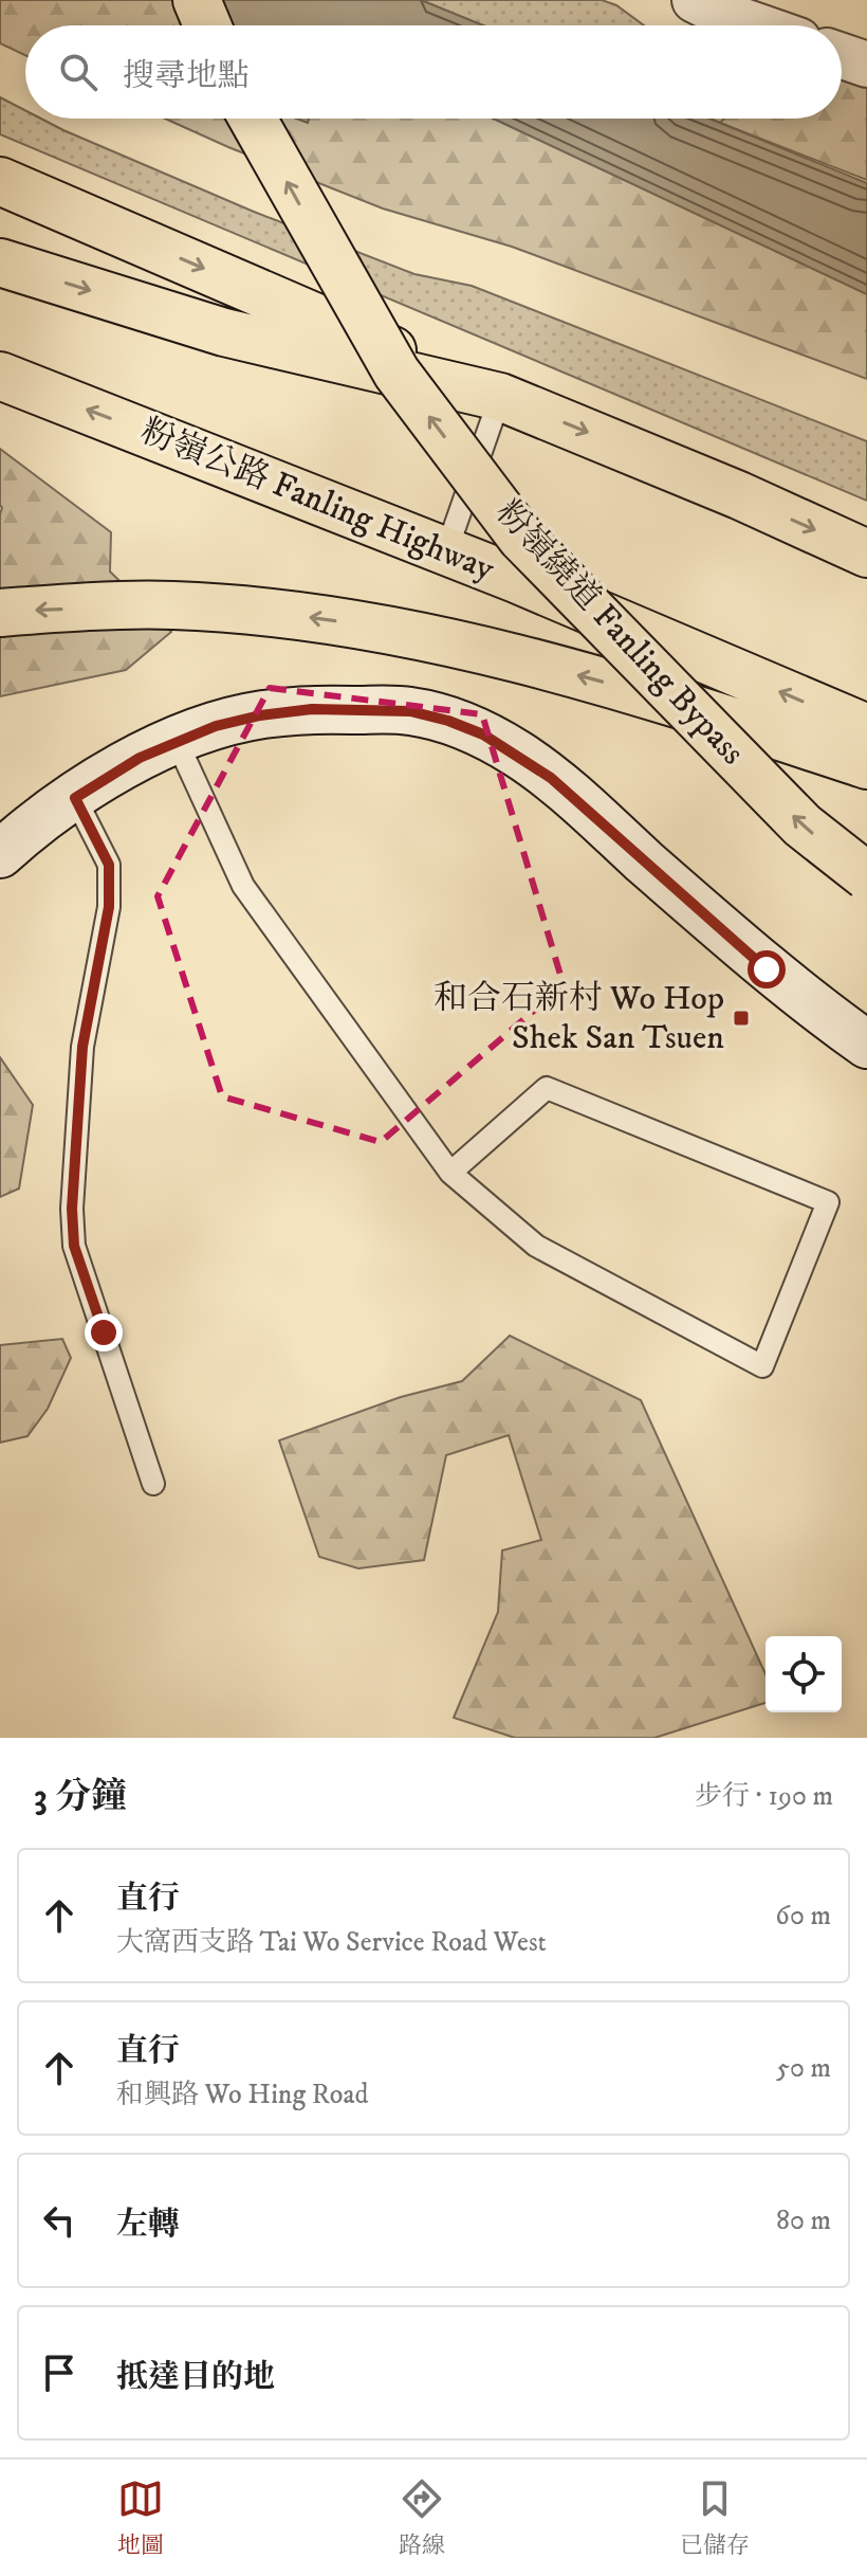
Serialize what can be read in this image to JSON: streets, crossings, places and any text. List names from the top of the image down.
{
  "streets": {
    "highway": ["粉嶺公路 Fanling Highway", "粉嶺繞道 Fanling Bypass"]
  },
  "one_way": ["粉嶺繞道 Fanling Bypass"],
  "places": {
    "transit": ["和合石新村 Wo Hop Shek San Tsuen"]
  },
  "page": {
    "search": "搜尋地點",
    "heading": ["3 分鐘", "步行 · 190 m"],
    "list": [
      ["直行", "大窩西支路 Tai Wo Service Road West", "60 m"],
      ["直行", "和興路 Wo Hing Road", "50 m"],
      ["左轉", "80 m"],
      "抵達目的地"
    ],
    "nav": ["地圖", "路線", "已儲存"]
  }
}
